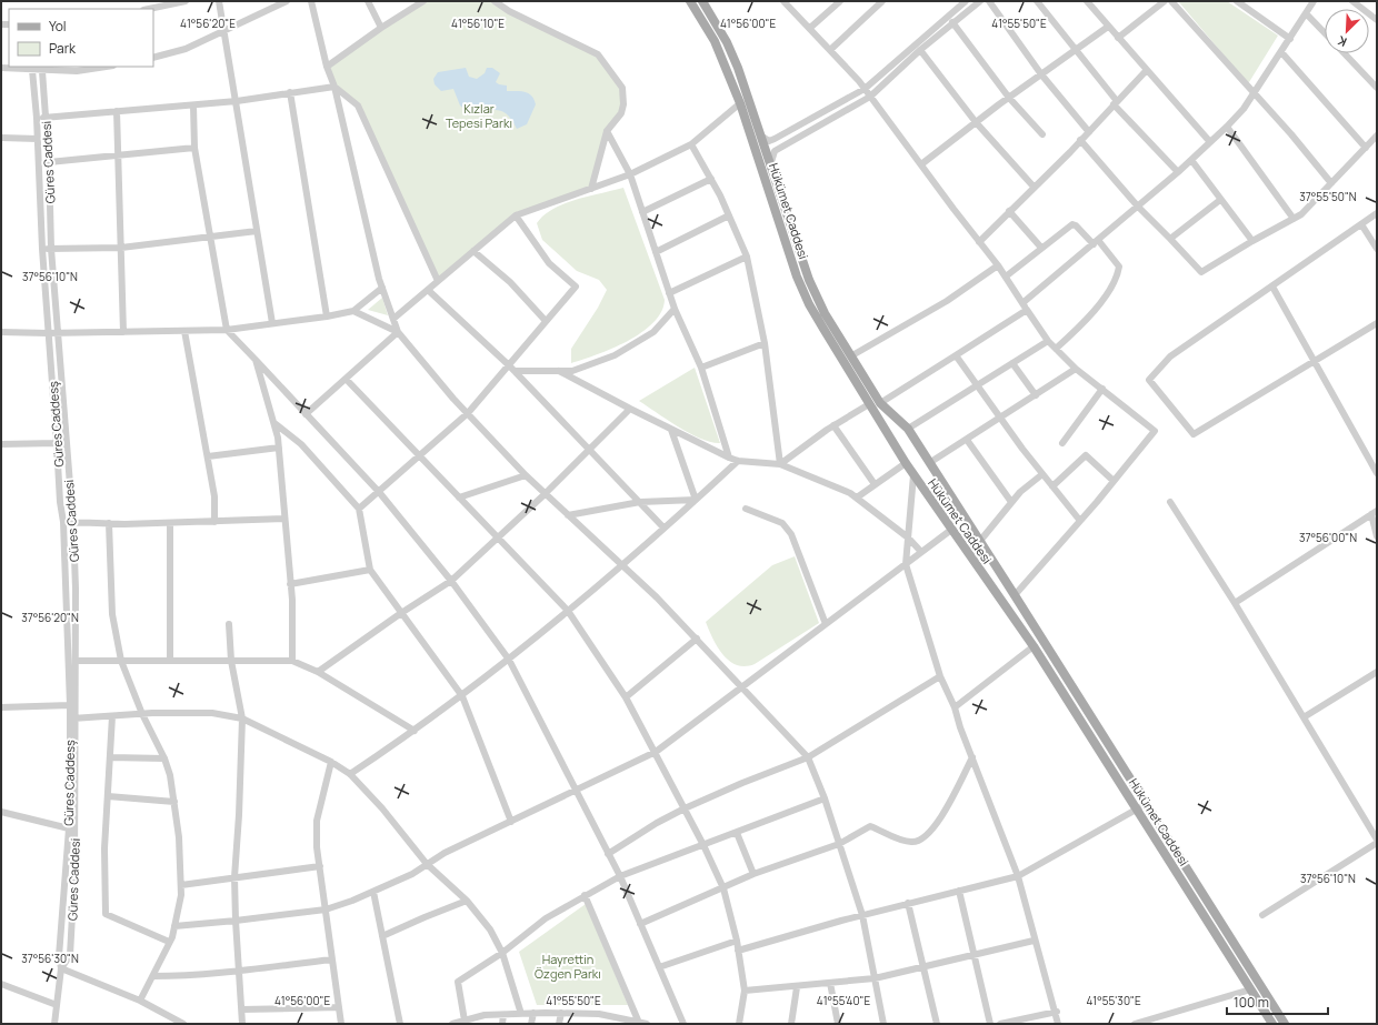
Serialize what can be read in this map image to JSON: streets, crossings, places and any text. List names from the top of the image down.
{
  "streets": {
    "main road": ["Hükümet Caddesi"],
    "street": ["Güres Caddesi", "Güres Caddesş"]
  },
  "crossings": [
    ["Güres Caddesi", "Güres Caddesş"]
  ],
  "parks": ["Kızlar Tepesi Parkı", "Hayrettin Özgen Parkı"],
  "legend": ["Yol", "Park"],
  "scale_bar": "100 m",
  "north": "bottom left",
  "coordinates": [
    "41°56'10\"E",
    "41°56'00\"E",
    "41°55'50\"E",
    "41°56'20\"E",
    "37°55'50\"N",
    "37°56'10\"N",
    "37°56'00\"N",
    "37°56'20\"N",
    "37°56'30\"N",
    "41°55'40\"E",
    "41°55'30\"E"
  ]
}
